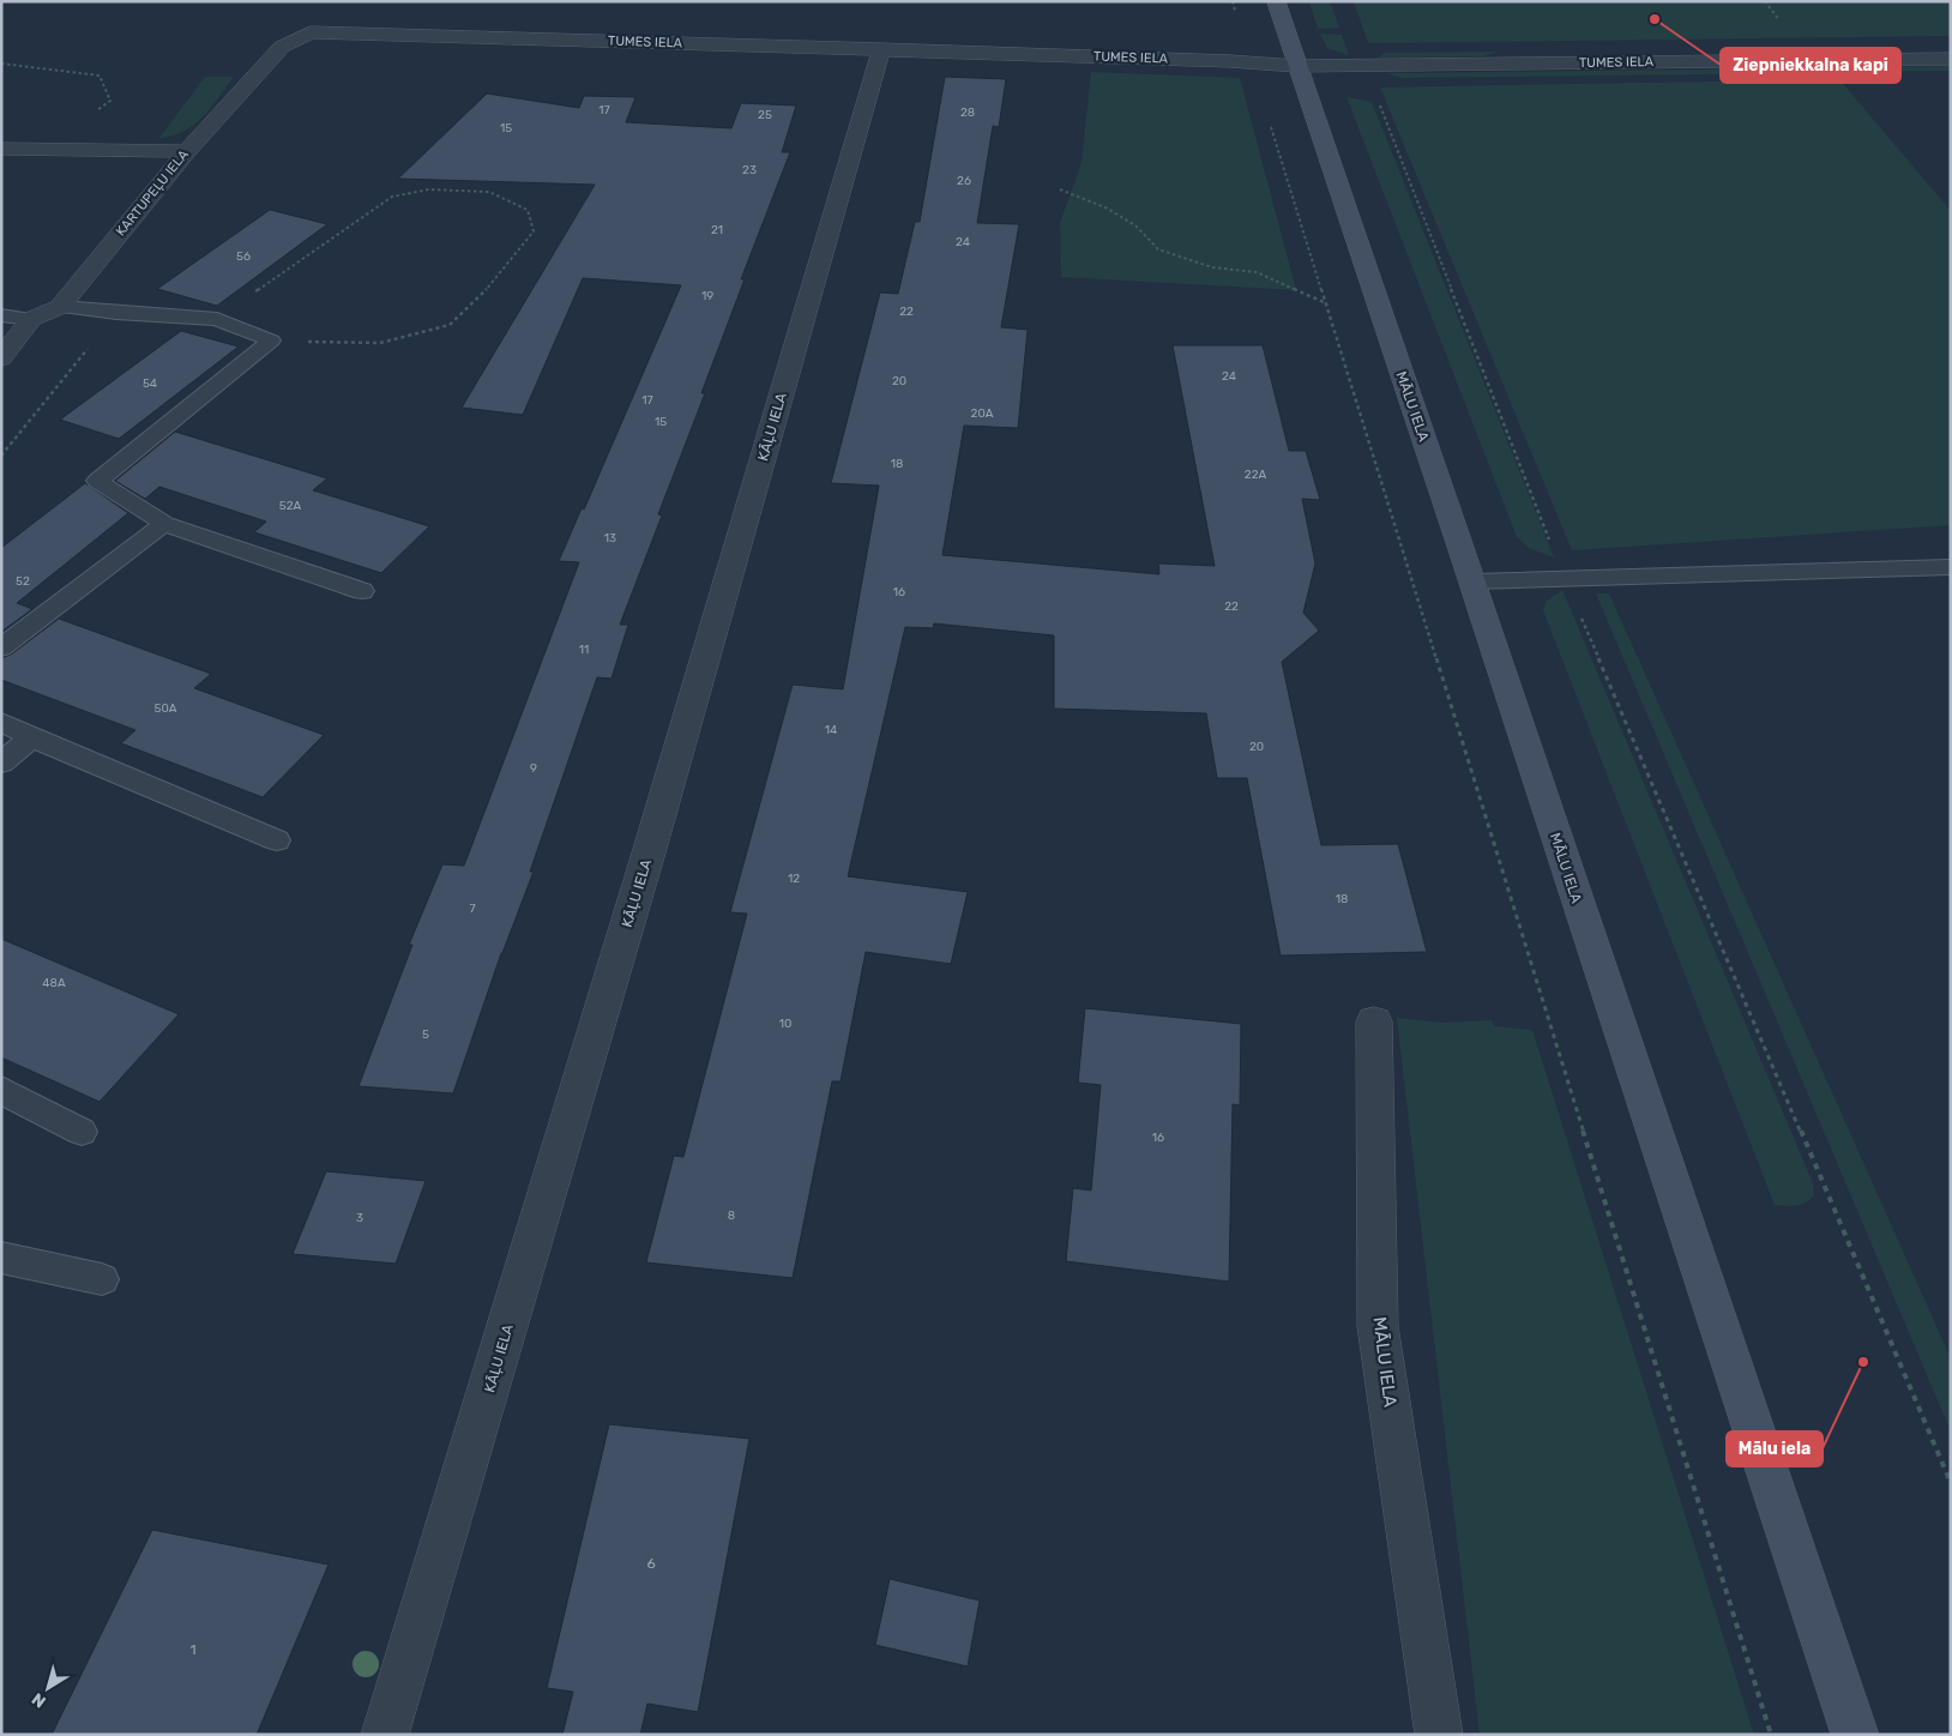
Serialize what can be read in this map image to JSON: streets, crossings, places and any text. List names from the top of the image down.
{
  "streets": {
    "street": [
      "TUMES IELA",
      "KARTUPEĻU IELA",
      "MĀLU IELA",
      "KĀĻU IELA"
    ]
  },
  "crossings": [
    ["TUMES IELA", "KARTUPEĻU IELA"],
    ["TUMES IELA", "MĀLU IELA"],
    ["TUMES IELA", "KĀĻU IELA"]
  ],
  "places": ["Ziepniekkalna kapi", "Mālu iela"],
  "house_numbers": [
    "17",
    "28",
    "25",
    "15",
    "23",
    "26",
    "21",
    "24",
    "56",
    "19",
    "22",
    "24",
    "20",
    "54",
    "17",
    "20A",
    "15",
    "18",
    "22A",
    "52A",
    "13",
    "52",
    "16",
    "22",
    "11",
    "50A",
    "14",
    "20",
    "9",
    "12",
    "18",
    "7",
    "48A",
    "10",
    "5",
    "16",
    "8",
    "3",
    "6",
    "1"
  ],
  "north": "bottom left"
}
